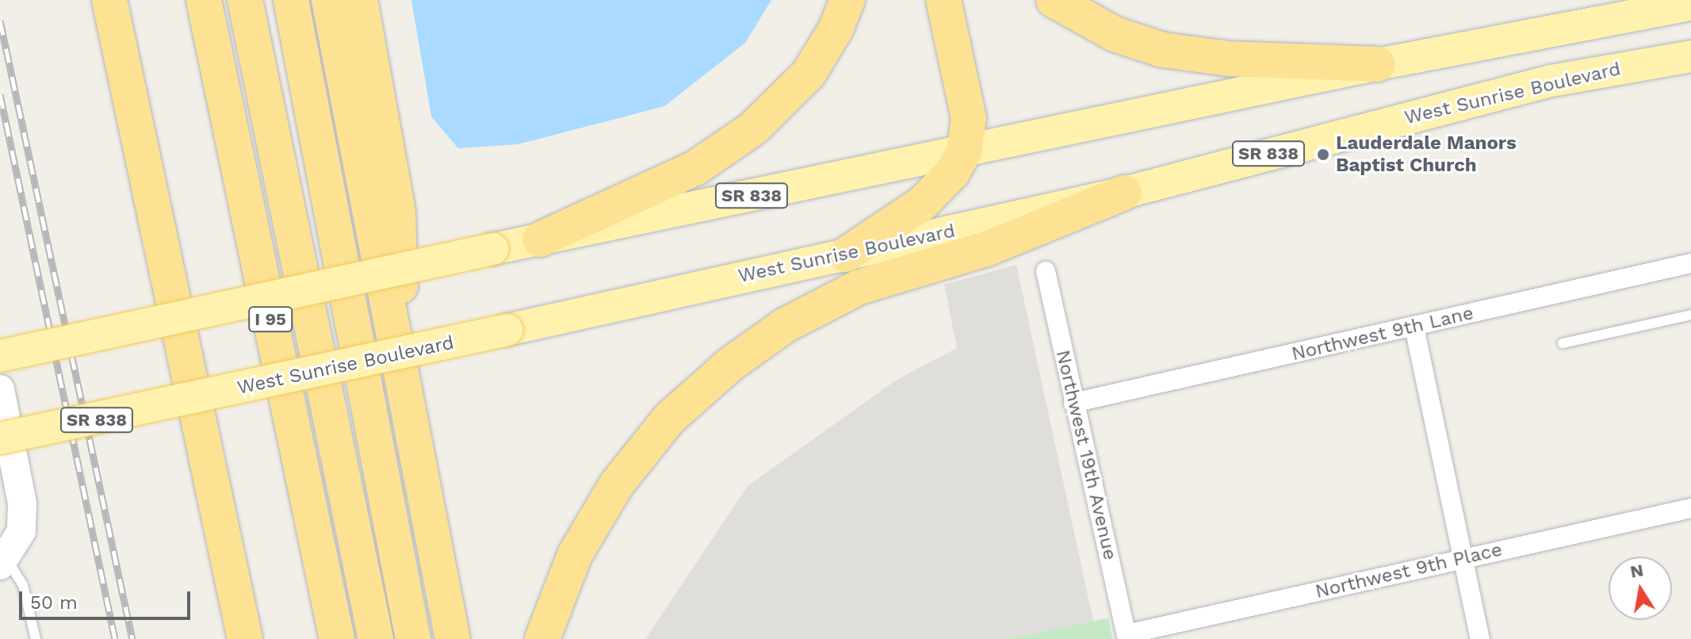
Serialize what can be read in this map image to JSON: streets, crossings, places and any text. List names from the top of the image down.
{
  "streets": {
    "highway": ["I 95"],
    "main road": ["West Sunrise Boulevard", "SR 838"],
    "street": ["Northwest 9th Lane", "Northwest 19th Avenue", "Northwest 9th Place"]
  },
  "crossings": [
    ["Northwest 9th Lane", "Northwest 19th Avenue"],
    ["Northwest 19th Avenue", "Northwest 9th Place"]
  ],
  "places": ["Lauderdale Manors Baptist Church"],
  "scale_bar": "50 m",
  "north": "top"
}
